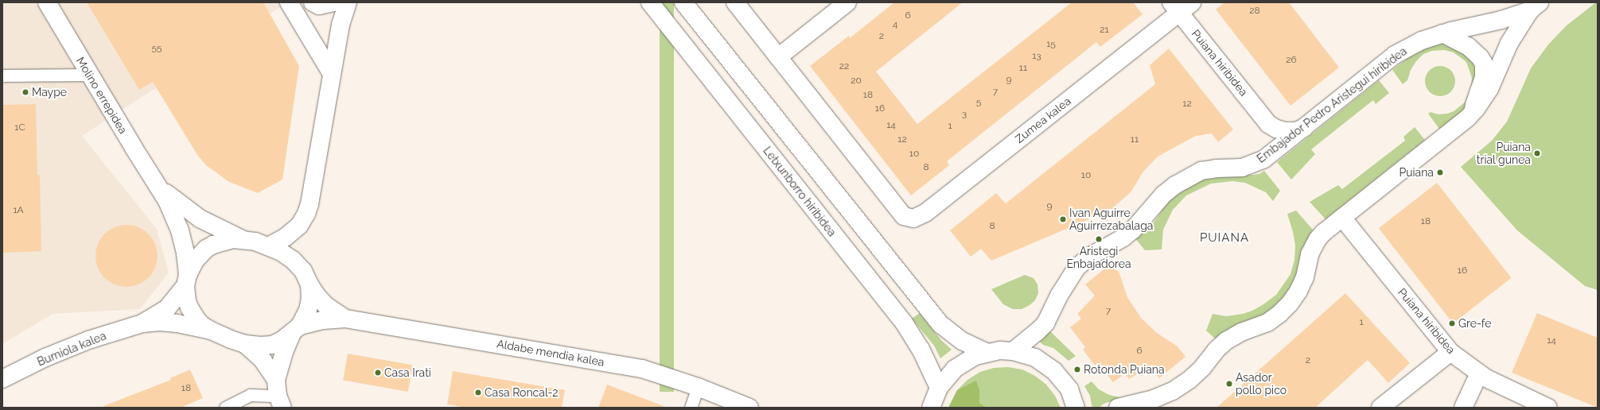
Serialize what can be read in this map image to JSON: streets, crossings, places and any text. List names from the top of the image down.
{
  "streets": {
    "street": [
      "Puiana hiribidea",
      "Molino errepidea",
      "Embajador Pedro Aristegui hiribidea",
      "Zumea kalea",
      "Letxunborro hiribidea",
      "Burniola kalea",
      "Aldabe mendia kalea"
    ]
  },
  "crossings": [
    ["Puiana hiribidea", "Embajador Pedro Aristegui hiribidea"],
    ["Puiana hiribidea", "Zumea kalea"],
    ["Molino errepidea", "Burniola kalea"],
    ["Molino errepidea", "Aldabe mendia kalea"],
    ["Burniola kalea", "Aldabe mendia kalea"]
  ],
  "districts": ["PUIANA"],
  "places": [
    "Maype",
    "Puiana trial gunea",
    "Puiana",
    "Ivan Aguirre Aguirrezabalaga",
    "Aristegi Enbajadorea",
    "Gre-fe",
    "Rotonda Puiana",
    "Casa Irati",
    "Asador pollo pico",
    "Casa Roncal-2"
  ],
  "house_numbers": [
    "28",
    "6",
    "4",
    "21",
    "2",
    "15",
    "55",
    "13",
    "26",
    "22",
    "11",
    "9",
    "20",
    "7",
    "18",
    "5",
    "12",
    "16",
    "3",
    "14",
    "1",
    "1C",
    "12",
    "11",
    "10",
    "8",
    "10",
    "9",
    "1A",
    "18",
    "8",
    "16",
    "7",
    "1",
    "14",
    "6",
    "2",
    "18"
  ]
}
